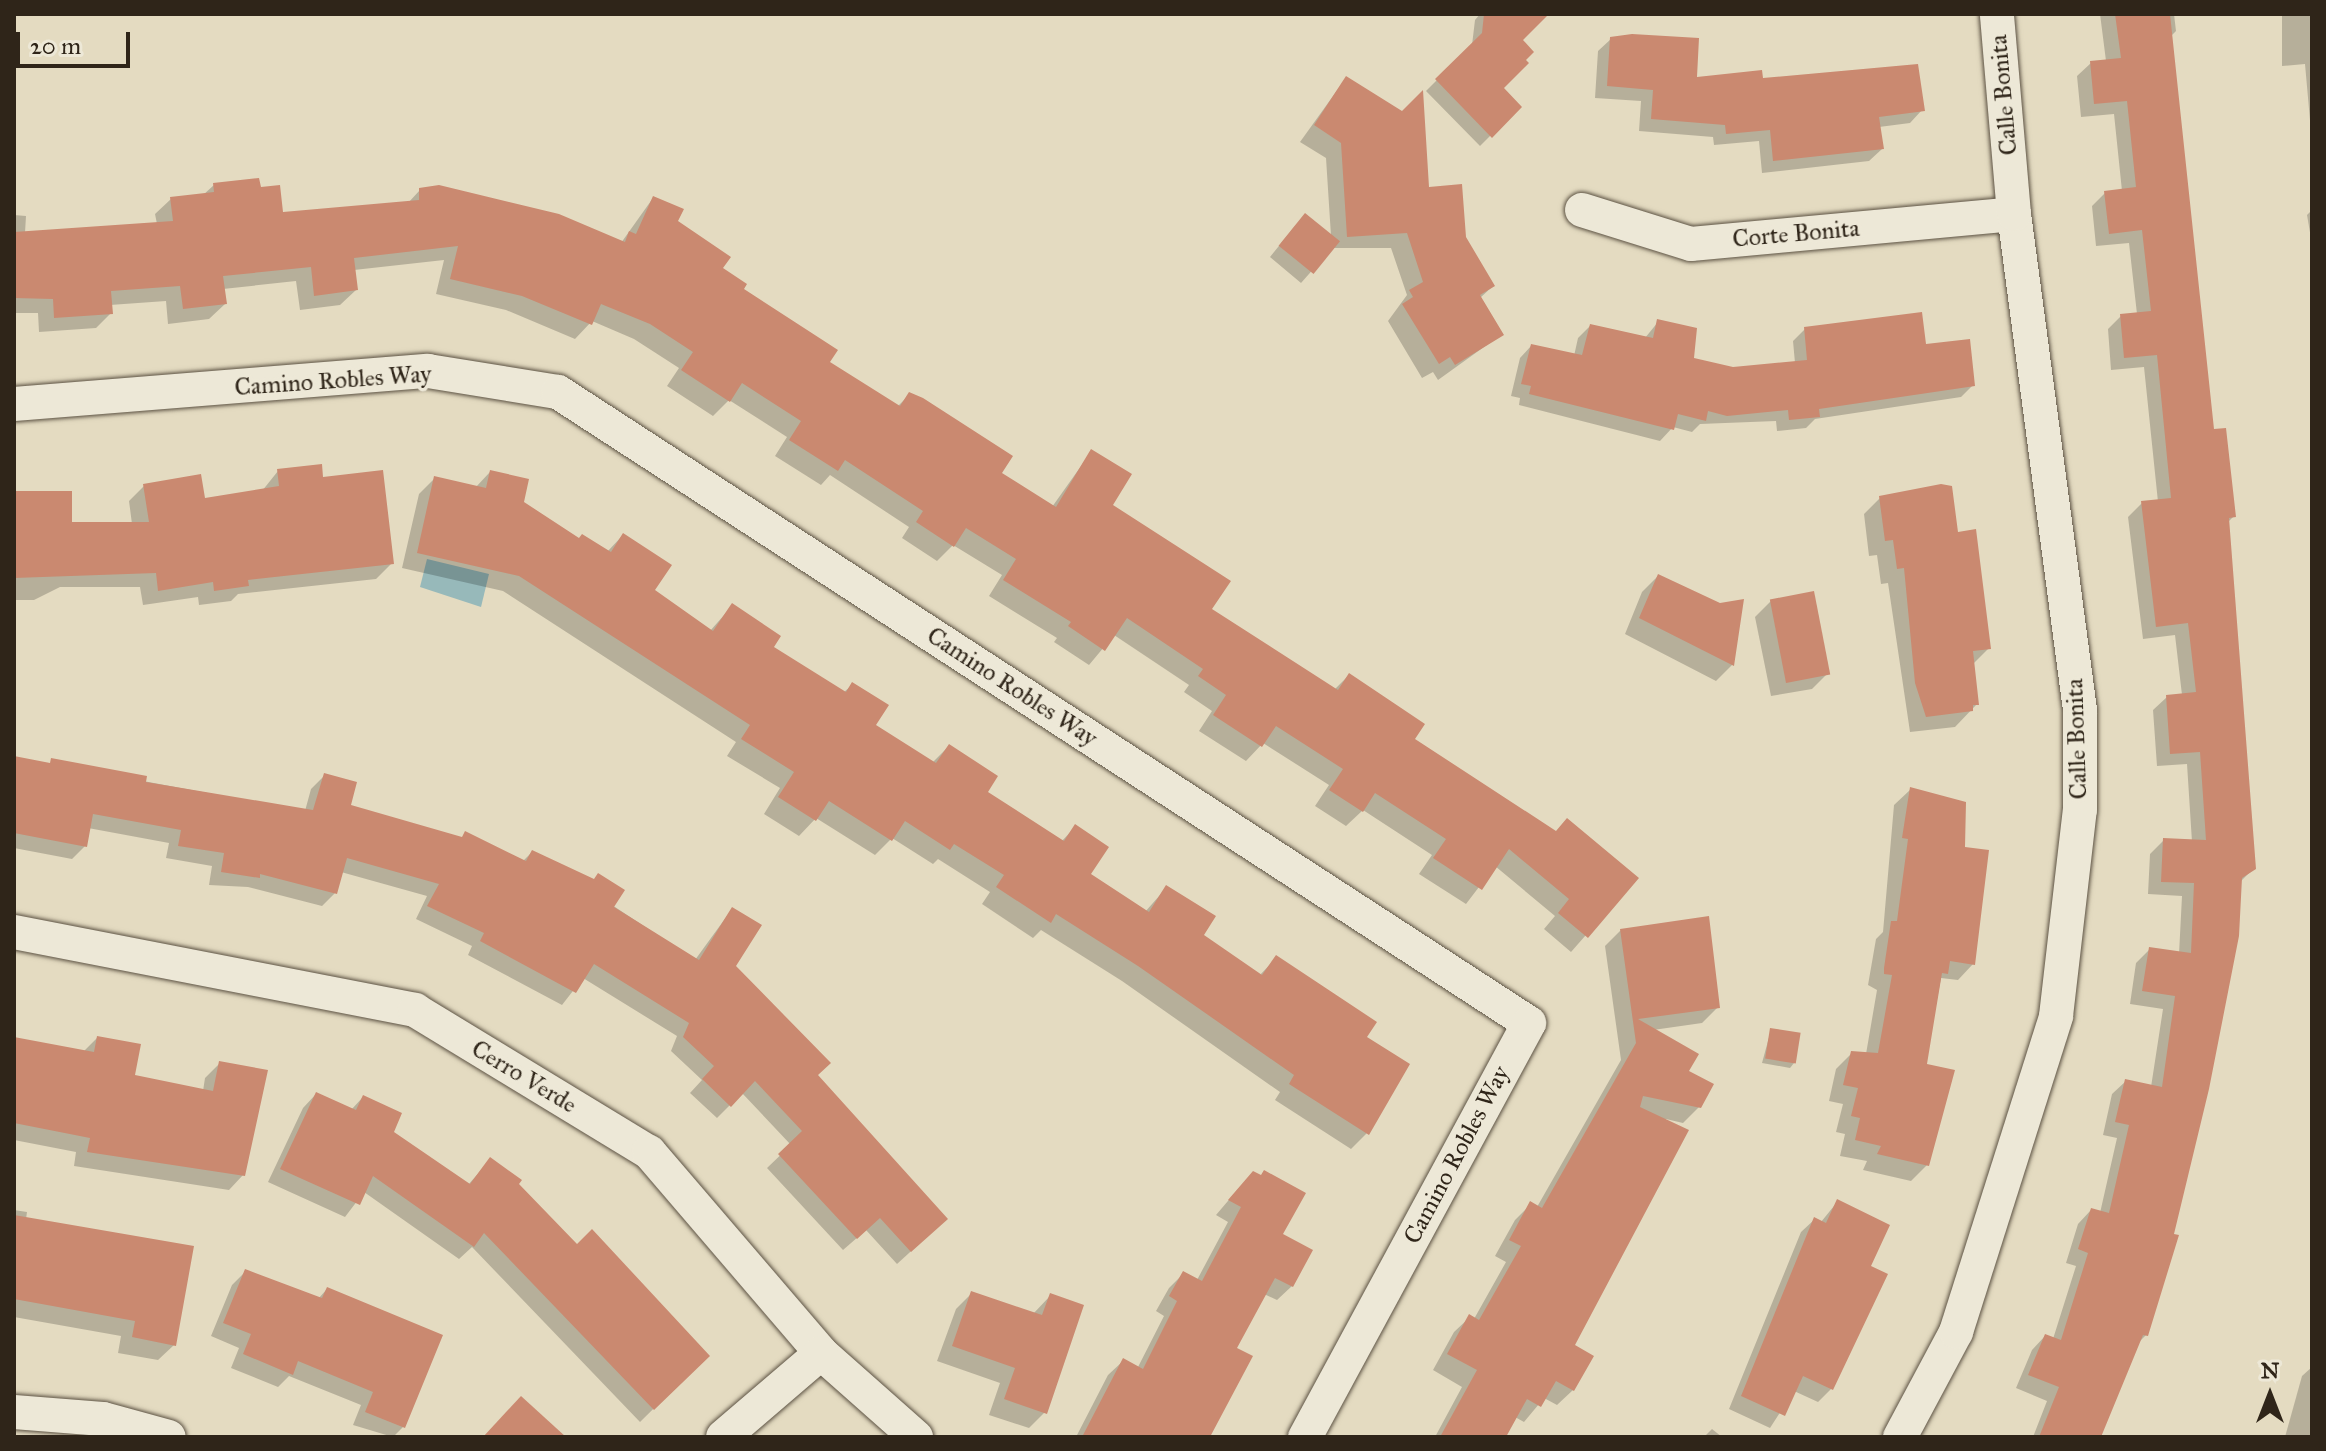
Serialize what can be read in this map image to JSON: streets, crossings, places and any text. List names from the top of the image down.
{
  "streets": {
    "street": [
      "Calle Bonita",
      "Corte Bonita",
      "Camino Robles Way",
      "Cerro Verde"
    ]
  },
  "crossings": [
    ["Calle Bonita", "Corte Bonita"]
  ],
  "scale_bar": "20 m",
  "north": "top"
}
